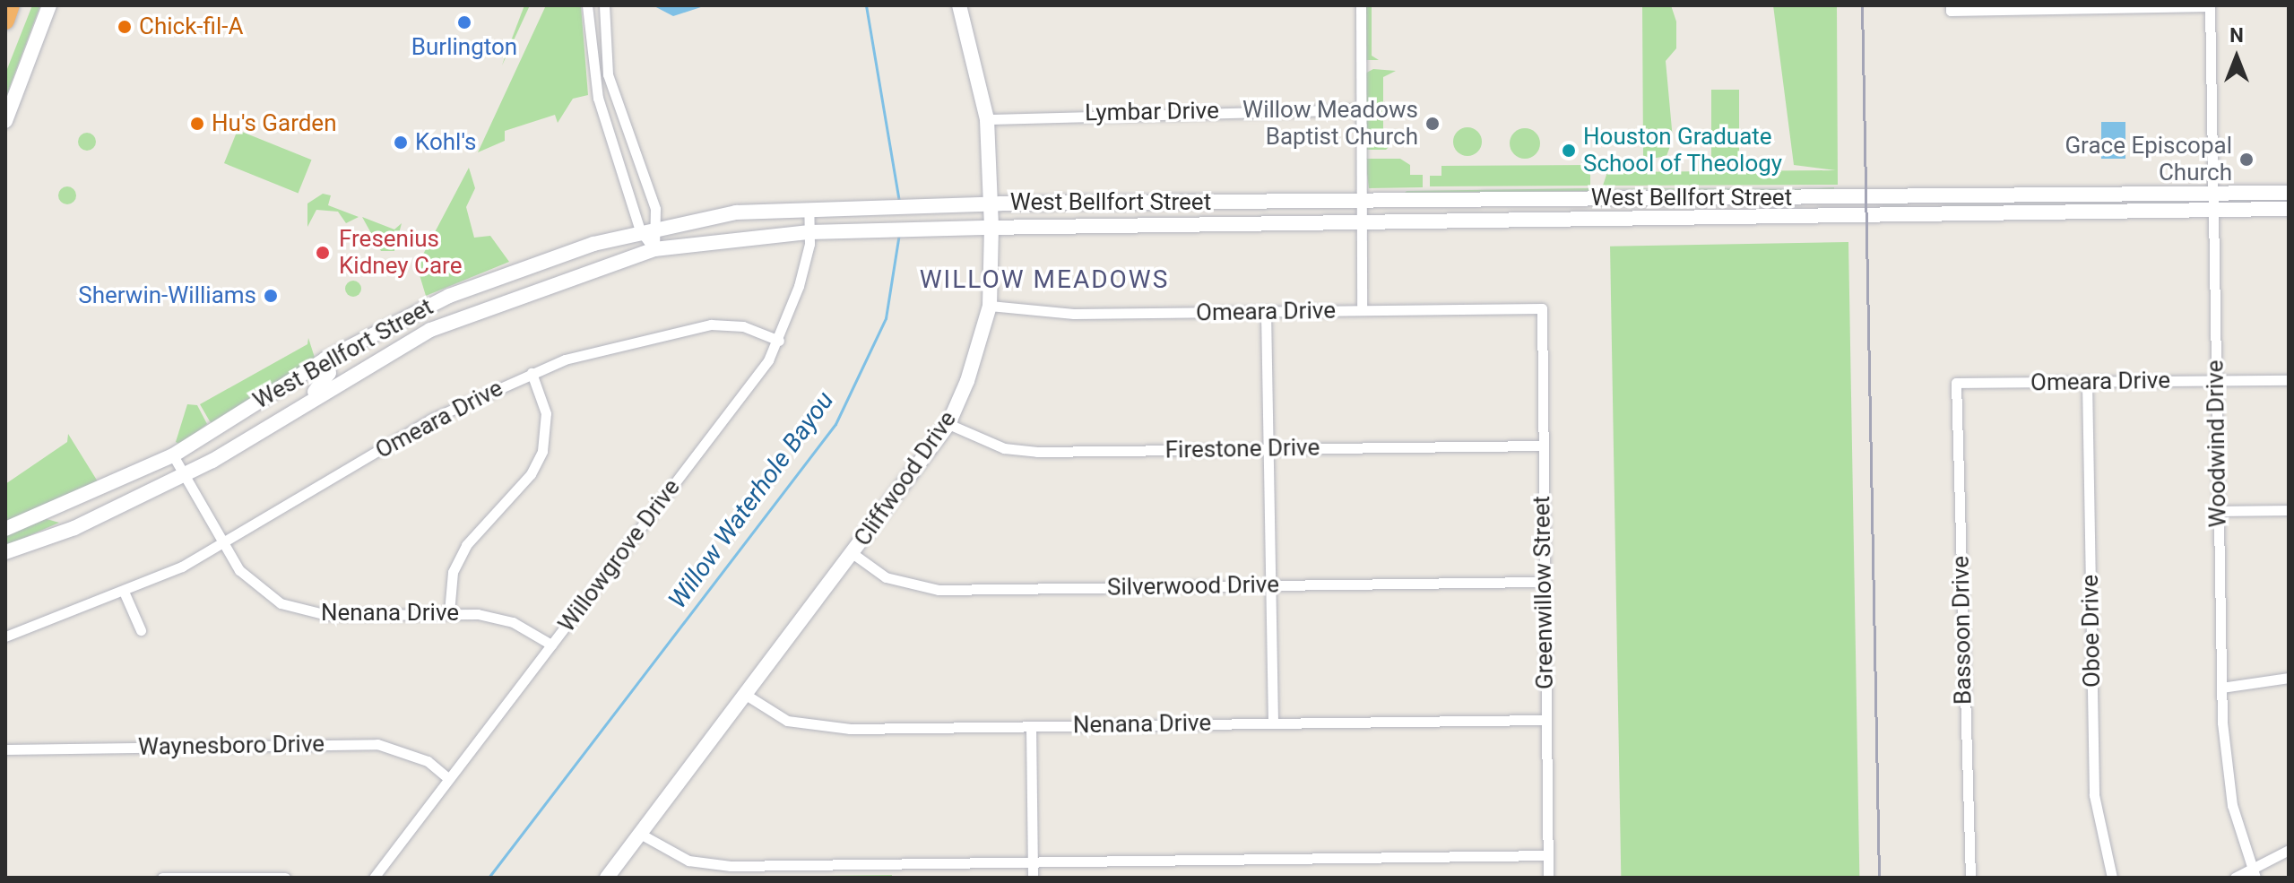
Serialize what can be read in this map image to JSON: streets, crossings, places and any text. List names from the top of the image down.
{
  "streets": {
    "main road": ["West Bellfort Street", "Cliffwood Drive"],
    "street": [
      "Lymbar Drive",
      "Omeara Drive",
      "Woodwind Drive",
      "Firestone Drive",
      "Willowgrove Drive",
      "Silverwood Drive",
      "Greenwillow Street",
      "Nenana Drive",
      "Bassoon Drive",
      "Oboe Drive",
      "Waynesboro Drive"
    ]
  },
  "crossings": [
    ["Lymbar Drive", "Cliffwood Drive"],
    ["West Bellfort Street", "Woodwind Drive"],
    ["West Bellfort Street", "Cliffwood Drive"],
    ["West Bellfort Street", "Willowgrove Drive"],
    ["West Bellfort Street", "Nenana Drive"],
    ["Omeara Drive", "Woodwind Drive"],
    ["Omeara Drive", "Cliffwood Drive"],
    ["Omeara Drive", "Willowgrove Drive"],
    ["Omeara Drive", "Greenwillow Street"],
    ["Omeara Drive", "Nenana Drive"],
    ["Omeara Drive", "Bassoon Drive"],
    ["Omeara Drive", "Oboe Drive"],
    ["Firestone Drive", "Cliffwood Drive"],
    ["Firestone Drive", "Greenwillow Street"],
    ["Cliffwood Drive", "Silverwood Drive"],
    ["Cliffwood Drive", "Nenana Drive"],
    ["Willowgrove Drive", "Nenana Drive"],
    ["Willowgrove Drive", "Waynesboro Drive"],
    ["Silverwood Drive", "Greenwillow Street"],
    ["Greenwillow Street", "Nenana Drive"]
  ],
  "districts": ["WILLOW MEADOWS"],
  "water": ["Willow Waterhole Bayou"],
  "places": [
    "Burlington",
    "Chick-fil-A",
    "Hu's Garden",
    "Willow Meadows Baptist Church",
    "Kohl's",
    "Houston Graduate School of Theology",
    "Grace Episcopal Church",
    "Fresenius Kidney Care",
    "Sherwin-Williams"
  ],
  "north": "top"
}
